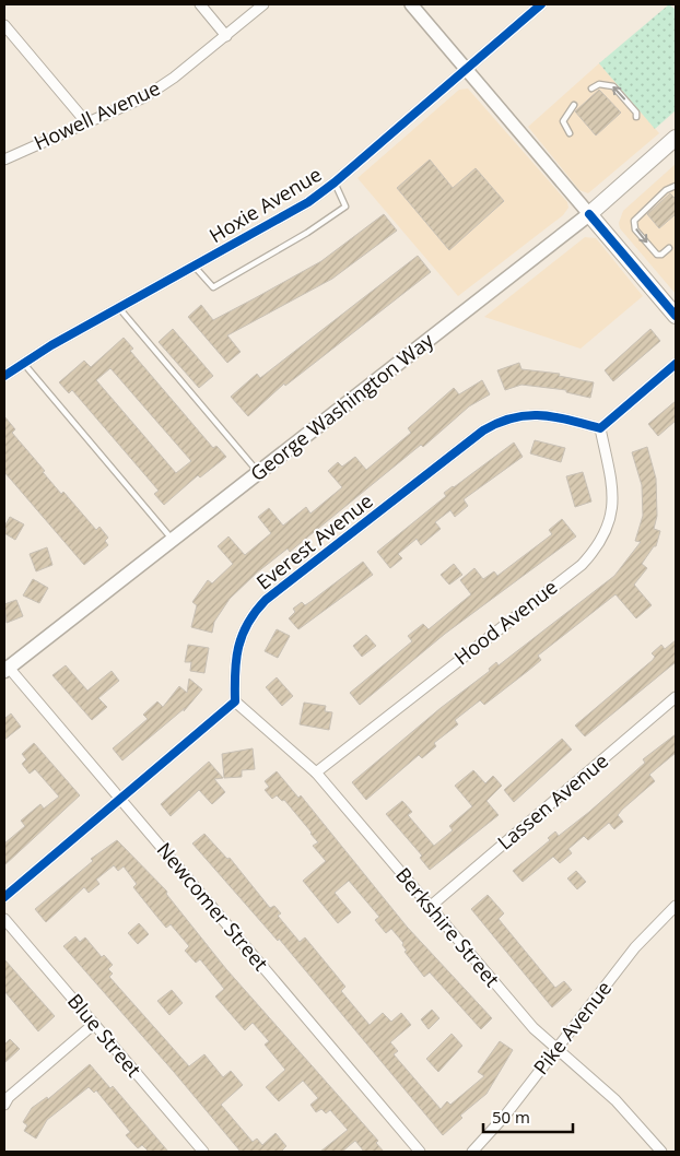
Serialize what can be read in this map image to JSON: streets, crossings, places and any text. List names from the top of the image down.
{
  "streets": {
    "main road": ["George Washington Way"],
    "street": [
      "Howell Avenue",
      "Hoxie Avenue",
      "Everest Avenue",
      "Hood Avenue",
      "Lassen Avenue",
      "Newcomer Street",
      "Berkshire Street",
      "Pike Avenue",
      "Blue Street"
    ]
  },
  "crossings": [
    ["George Washington Way", "Newcomer Street"],
    ["Everest Avenue", "Hood Avenue"],
    ["Everest Avenue", "Berkshire Street"],
    ["Hood Avenue", "Berkshire Street"],
    ["Lassen Avenue", "Berkshire Street"],
    ["Berkshire Street", "Pike Avenue"]
  ],
  "scale_bar": "50 m"
}
